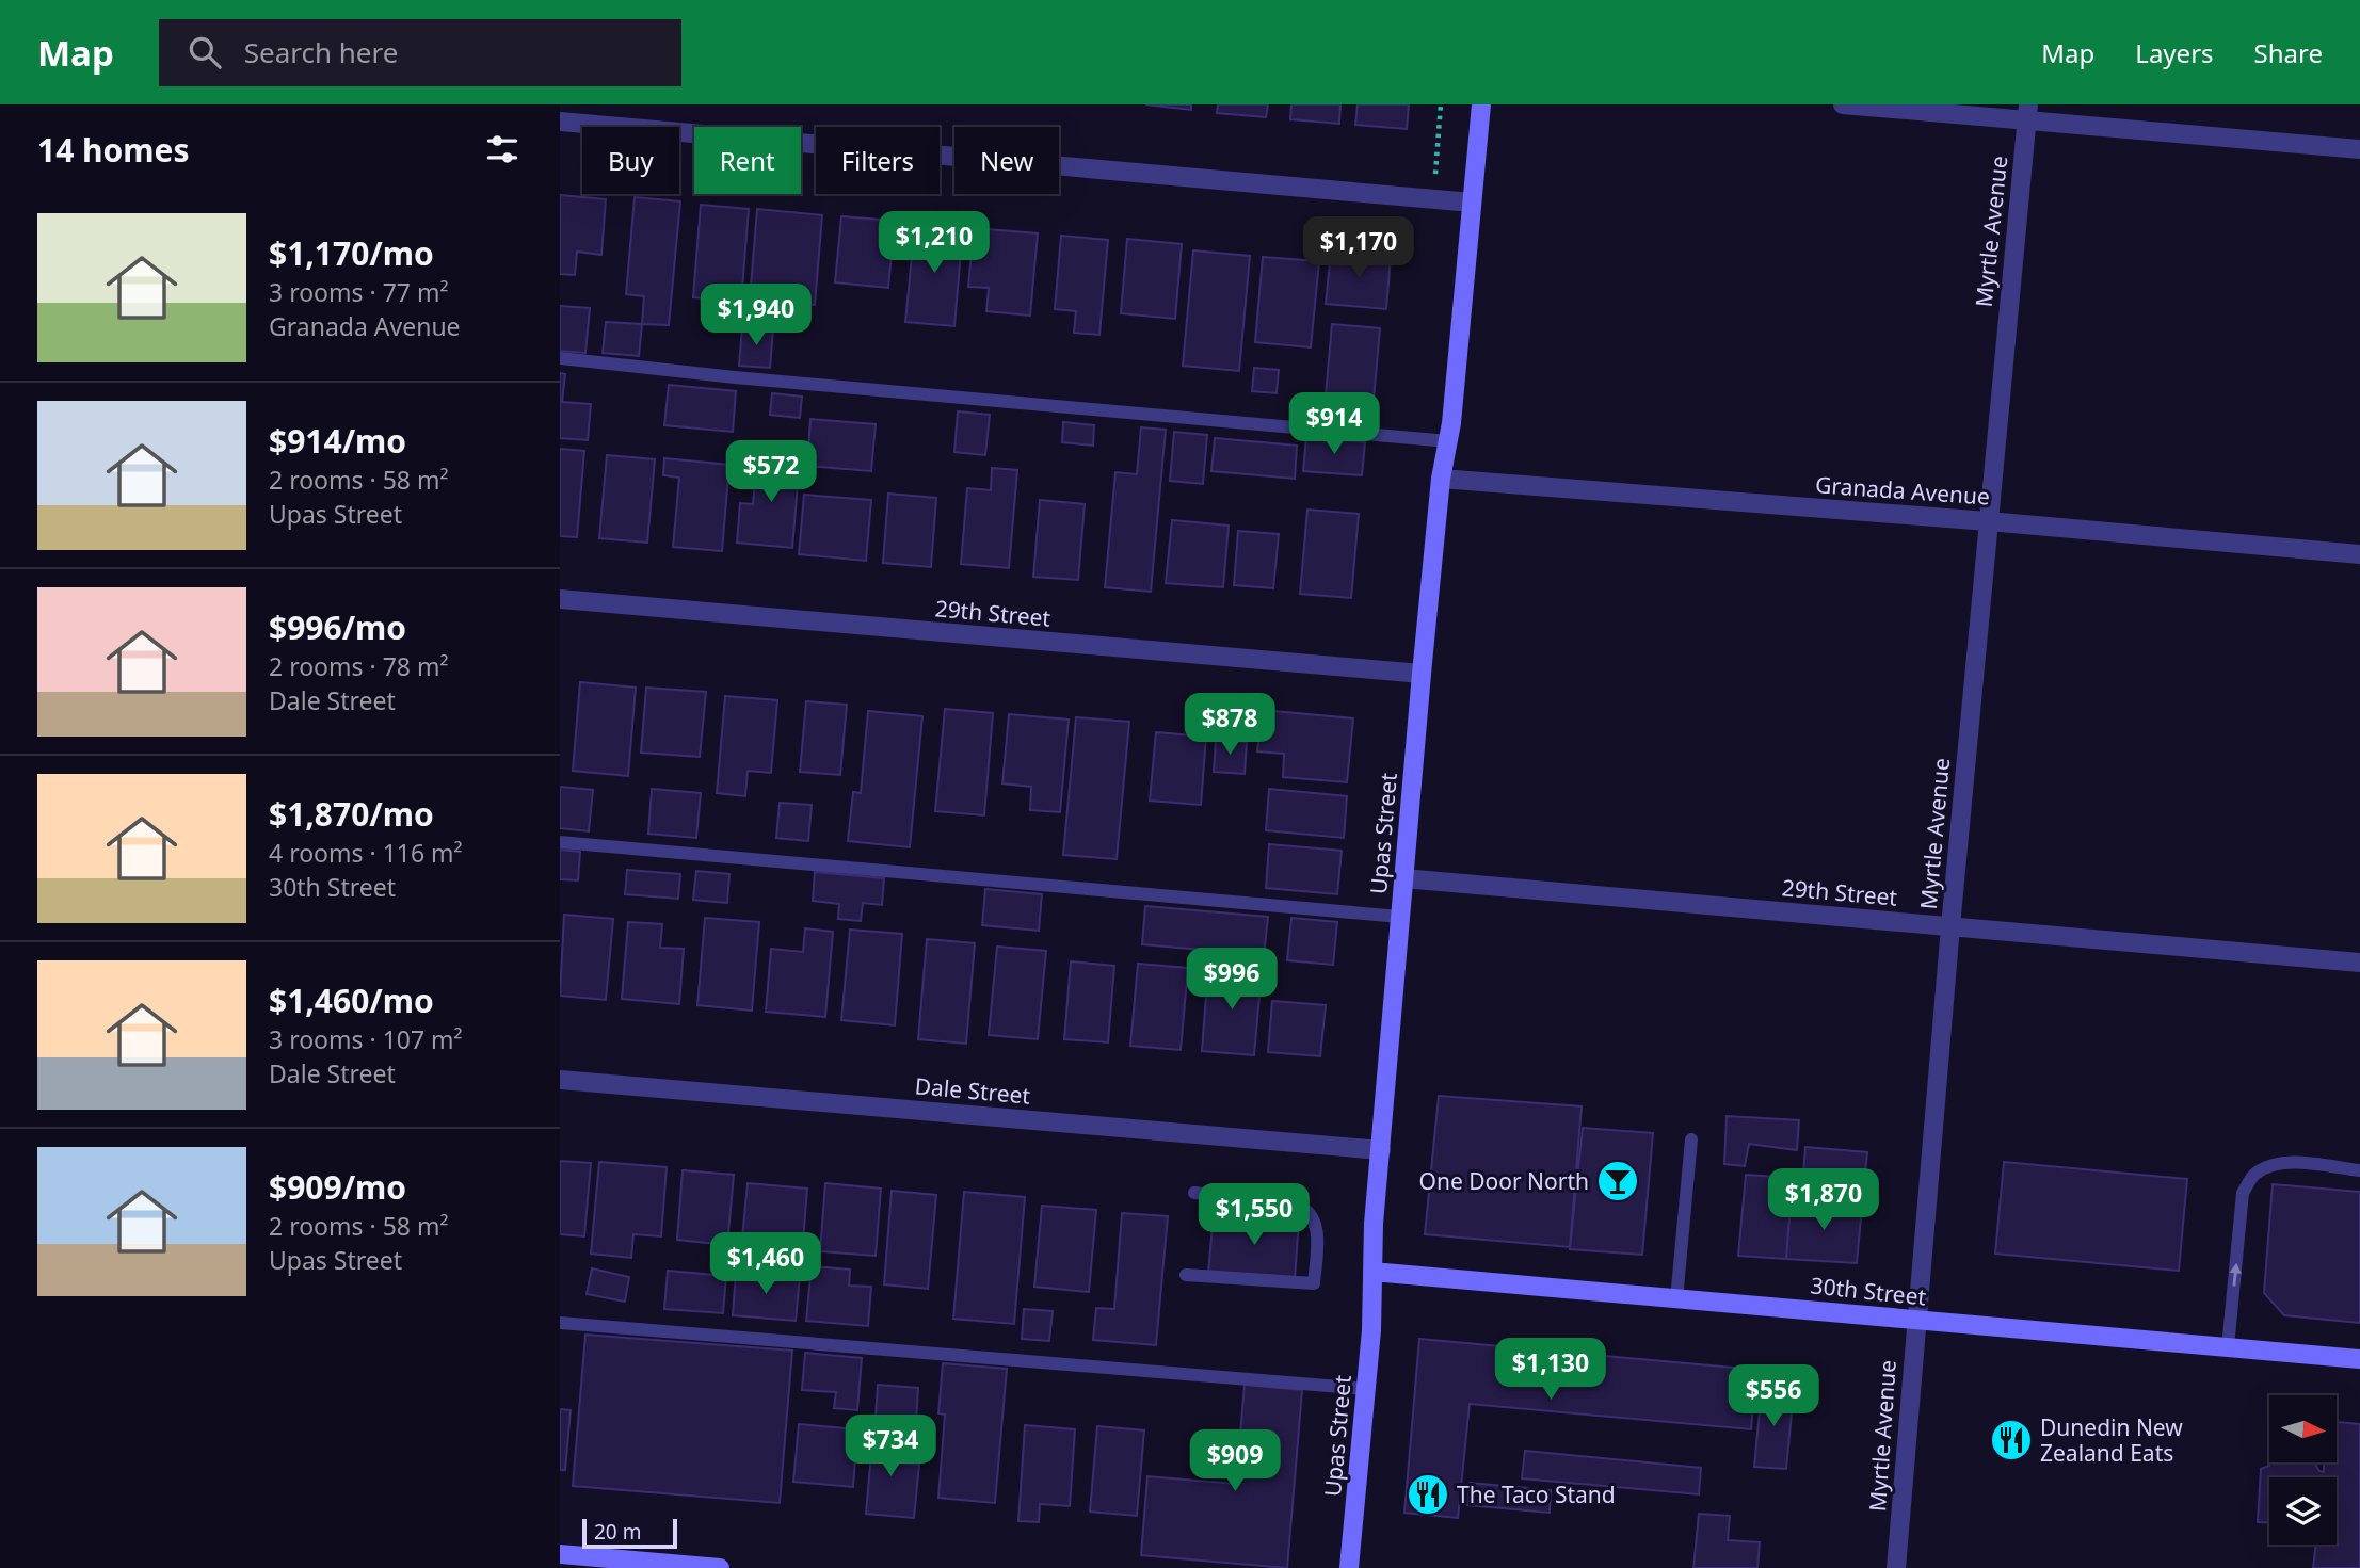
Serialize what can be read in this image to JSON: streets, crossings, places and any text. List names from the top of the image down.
{
  "streets": {
    "main road": ["Upas Street", "30th Street"],
    "street": [
      "Myrtle Avenue",
      "Granada Avenue",
      "29th Street",
      "Dale Street"
    ]
  },
  "crossings": [
    ["Myrtle Avenue", "Granada Avenue"],
    ["Myrtle Avenue", "29th Street"],
    ["Myrtle Avenue", "30th Street"],
    ["Granada Avenue", "Upas Street"],
    ["29th Street", "Upas Street"],
    ["Upas Street", "Dale Street"],
    ["Upas Street", "30th Street"]
  ],
  "places": {
    "bar": ["One Door North"],
    "restaurant": ["Dunedin New Zealand Eats", "The Taco Stand"]
  },
  "scale_bar": "20 m",
  "north": "right",
  "page": {
    "header": "Map",
    "search": "Search here",
    "nav": ["Map", "Layers", "Share"],
    "heading": "14 homes",
    "chip": [
      "Buy",
      "Rent",
      "Filters",
      "New"
    ],
    "list": [
      {
        "name": "$1,170/mo",
        "note": "3 rooms · 77 m² · Granada Avenue"
      },
      {
        "name": "$914/mo",
        "note": "2 rooms · 58 m² · Upas Street"
      },
      {
        "name": "$996/mo",
        "note": "2 rooms · 78 m² · Dale Street"
      },
      {
        "name": "$1,870/mo",
        "note": "4 rooms · 116 m² · 30th Street"
      },
      {
        "name": "$1,460/mo",
        "note": "3 rooms · 107 m² · Dale Street"
      },
      {
        "name": "$909/mo",
        "note": "2 rooms · 58 m² · Upas Street"
      }
    ],
    "price": [
      "$1,210",
      "$1,170",
      "$1,940",
      "$914",
      "$572",
      "$878",
      "$996",
      "$1,870",
      "$1,550",
      "$1,460",
      "$1,130",
      "$556",
      "$734",
      "$909"
    ],
    "scale": "20 m"
  }
}
